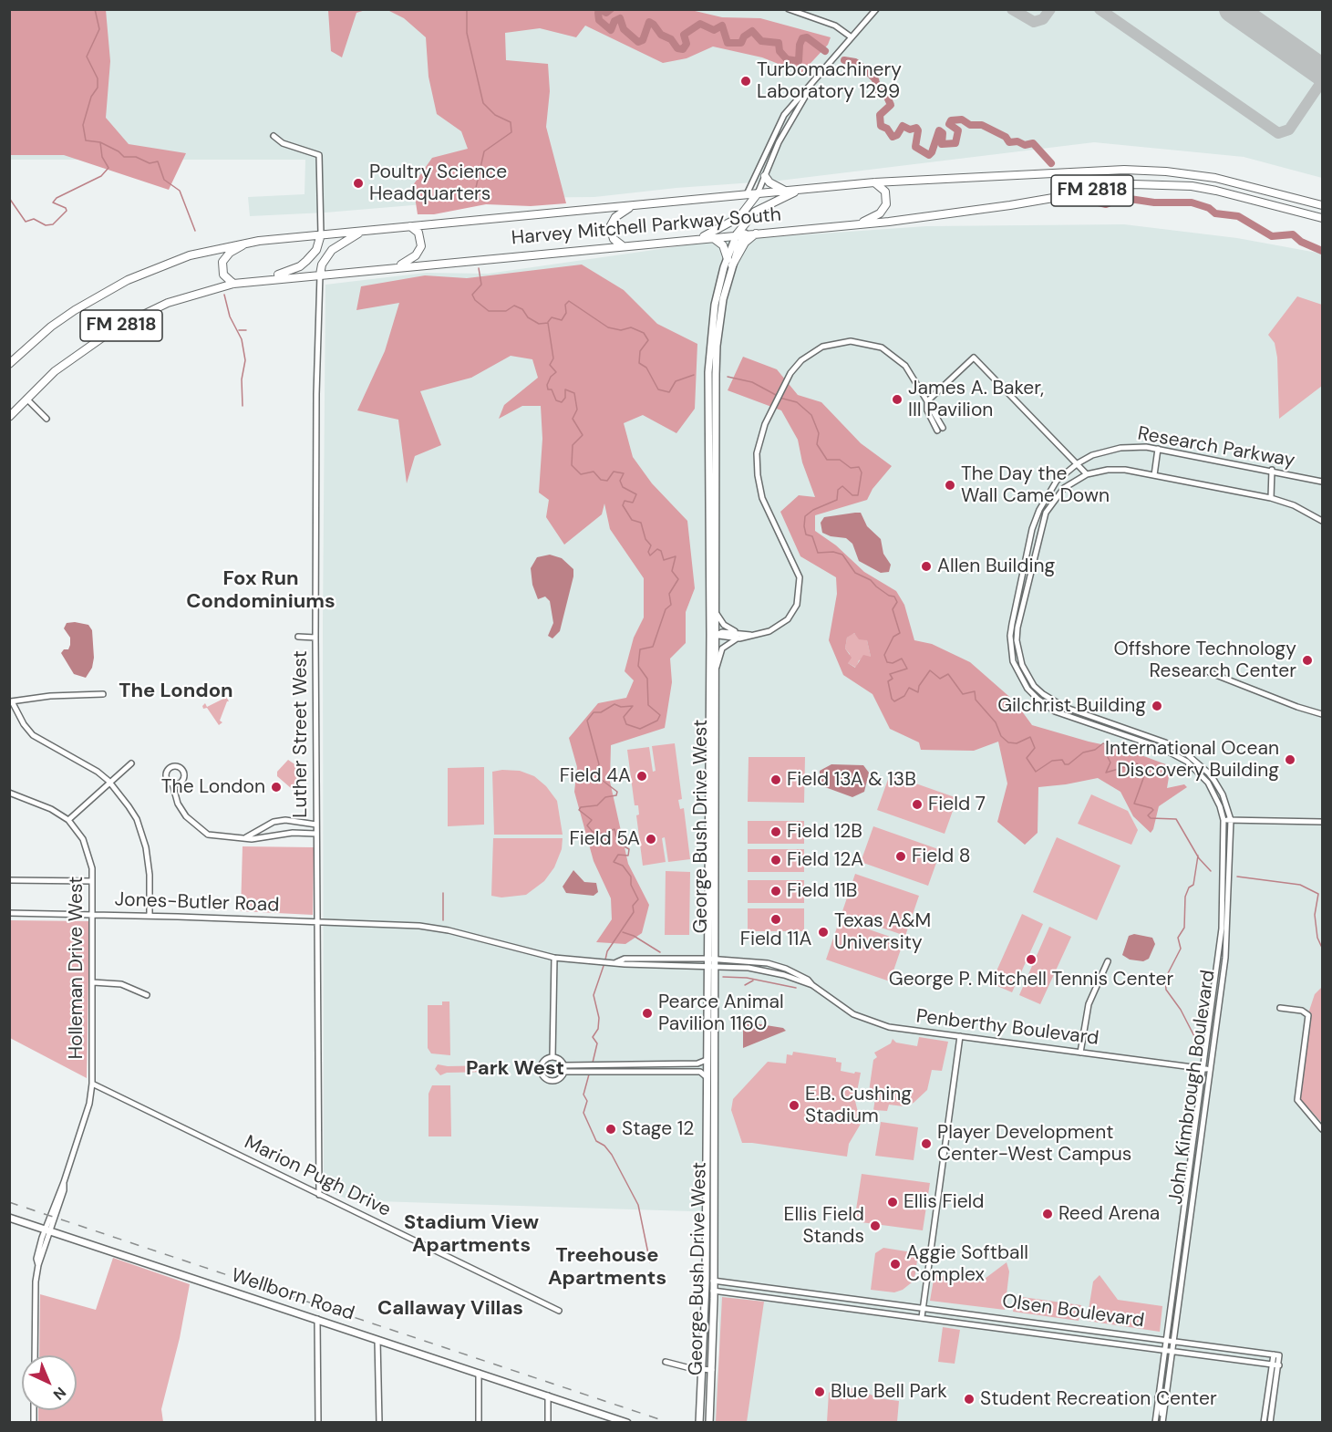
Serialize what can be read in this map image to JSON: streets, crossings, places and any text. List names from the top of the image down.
{
  "streets": {
    "highway": ["FM 2818", "Harvey Mitchell Parkway South"],
    "main road": ["George Bush Drive West", "Wellborn Road"],
    "street": [
      "Research Parkway",
      "Luther Street West",
      "Jones-Butler Road",
      "Holleman Drive West",
      "Penberthy Boulevard",
      "John Kimbrough Boulevard",
      "Marion Pugh Drive",
      "Olsen Boulevard"
    ]
  },
  "crossings": [
    ["Harvey Mitchell Parkway South", "Luther Street West"],
    ["Harvey Mitchell Parkway South", "George Bush Drive West"],
    ["Research Parkway", "John Kimbrough Boulevard"],
    ["Luther Street West", "Jones-Butler Road"],
    ["Luther Street West", "Penberthy Boulevard"],
    ["Luther Street West", "Marion Pugh Drive"],
    ["George Bush Drive West", "Penberthy Boulevard"],
    ["George Bush Drive West", "Olsen Boulevard"],
    ["Jones-Butler Road", "Holleman Drive West"],
    ["Jones-Butler Road", "Penberthy Boulevard"],
    ["Holleman Drive West", "Marion Pugh Drive"],
    ["Holleman Drive West", "Wellborn Road"],
    ["Penberthy Boulevard", "John Kimbrough Boulevard"],
    ["John Kimbrough Boulevard", "Olsen Boulevard"]
  ],
  "districts": [
    "Fox Run Condominiums",
    "The London",
    "Park West",
    "Stadium View Apartments",
    "Treehouse Apartments",
    "Callaway Villas"
  ],
  "places": [
    "Turbomachinery Laboratory 1299",
    "Poultry Science Headquarters",
    "James A. Baker, III Pavilion",
    "The Day the Wall Came Down",
    "Allen Building",
    "Offshore Technology Research Center",
    "Gilchrist Building",
    "International Ocean Discovery Building",
    "Field 4A",
    "Field 13A & 13B",
    "The London",
    "Field 7",
    "Field 12B",
    "Field 5A",
    "Field 8",
    "Field 12A",
    "Field 11B",
    "Field 11A",
    "Texas A&M University",
    "George P. Mitchell Tennis Center",
    "Pearce Animal Pavilion 1160",
    "E.B. Cushing Stadium",
    "Stage 12",
    "Player Development Center-West Campus",
    "Ellis Field",
    "Reed Arena",
    "Ellis Field Stands",
    "Aggie Softball Complex",
    "Blue Bell Park",
    "Student Recreation Center"
  ],
  "north": "bottom right"
}
